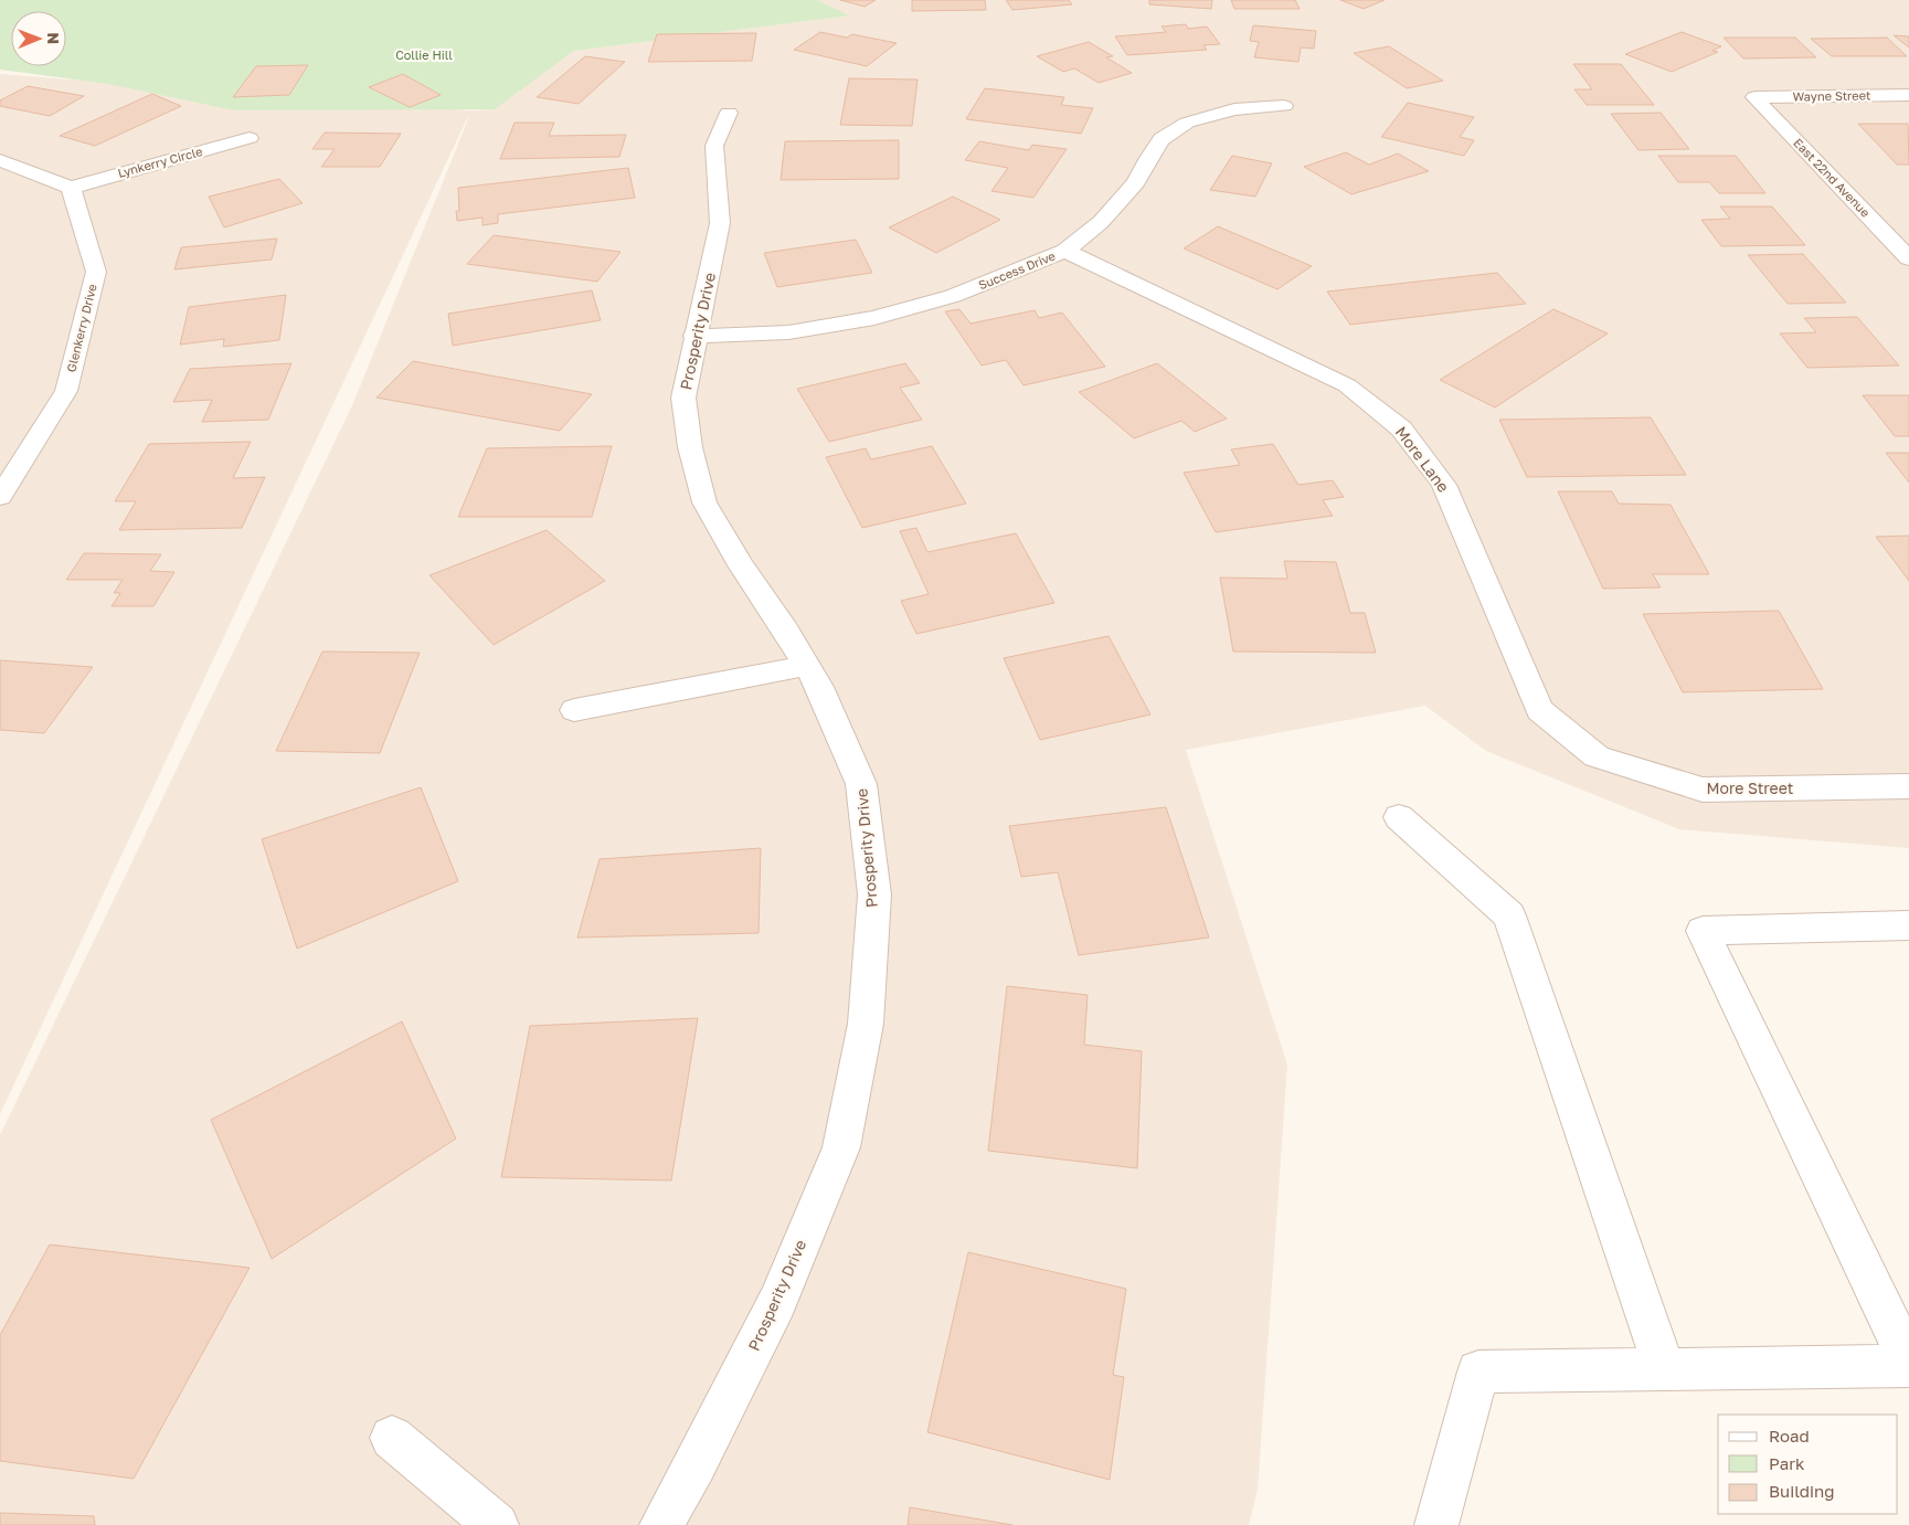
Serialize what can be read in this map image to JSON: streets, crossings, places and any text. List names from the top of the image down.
{
  "streets": {
    "street": [
      "Wayne Street",
      "Lynkerry Circle",
      "East 22nd Avenue",
      "Success Drive",
      "Glenkerry Drive",
      "Prosperity Drive",
      "More Lane",
      "More Street"
    ]
  },
  "crossings": [
    ["Wayne Street", "East 22nd Avenue"],
    ["Lynkerry Circle", "Glenkerry Drive"],
    ["Success Drive", "Prosperity Drive"],
    ["Success Drive", "More Lane"],
    ["More Lane", "More Street"]
  ],
  "parks": ["Collie Hill"],
  "legend": ["Road", "Park", "Building"],
  "north": "right"
}
